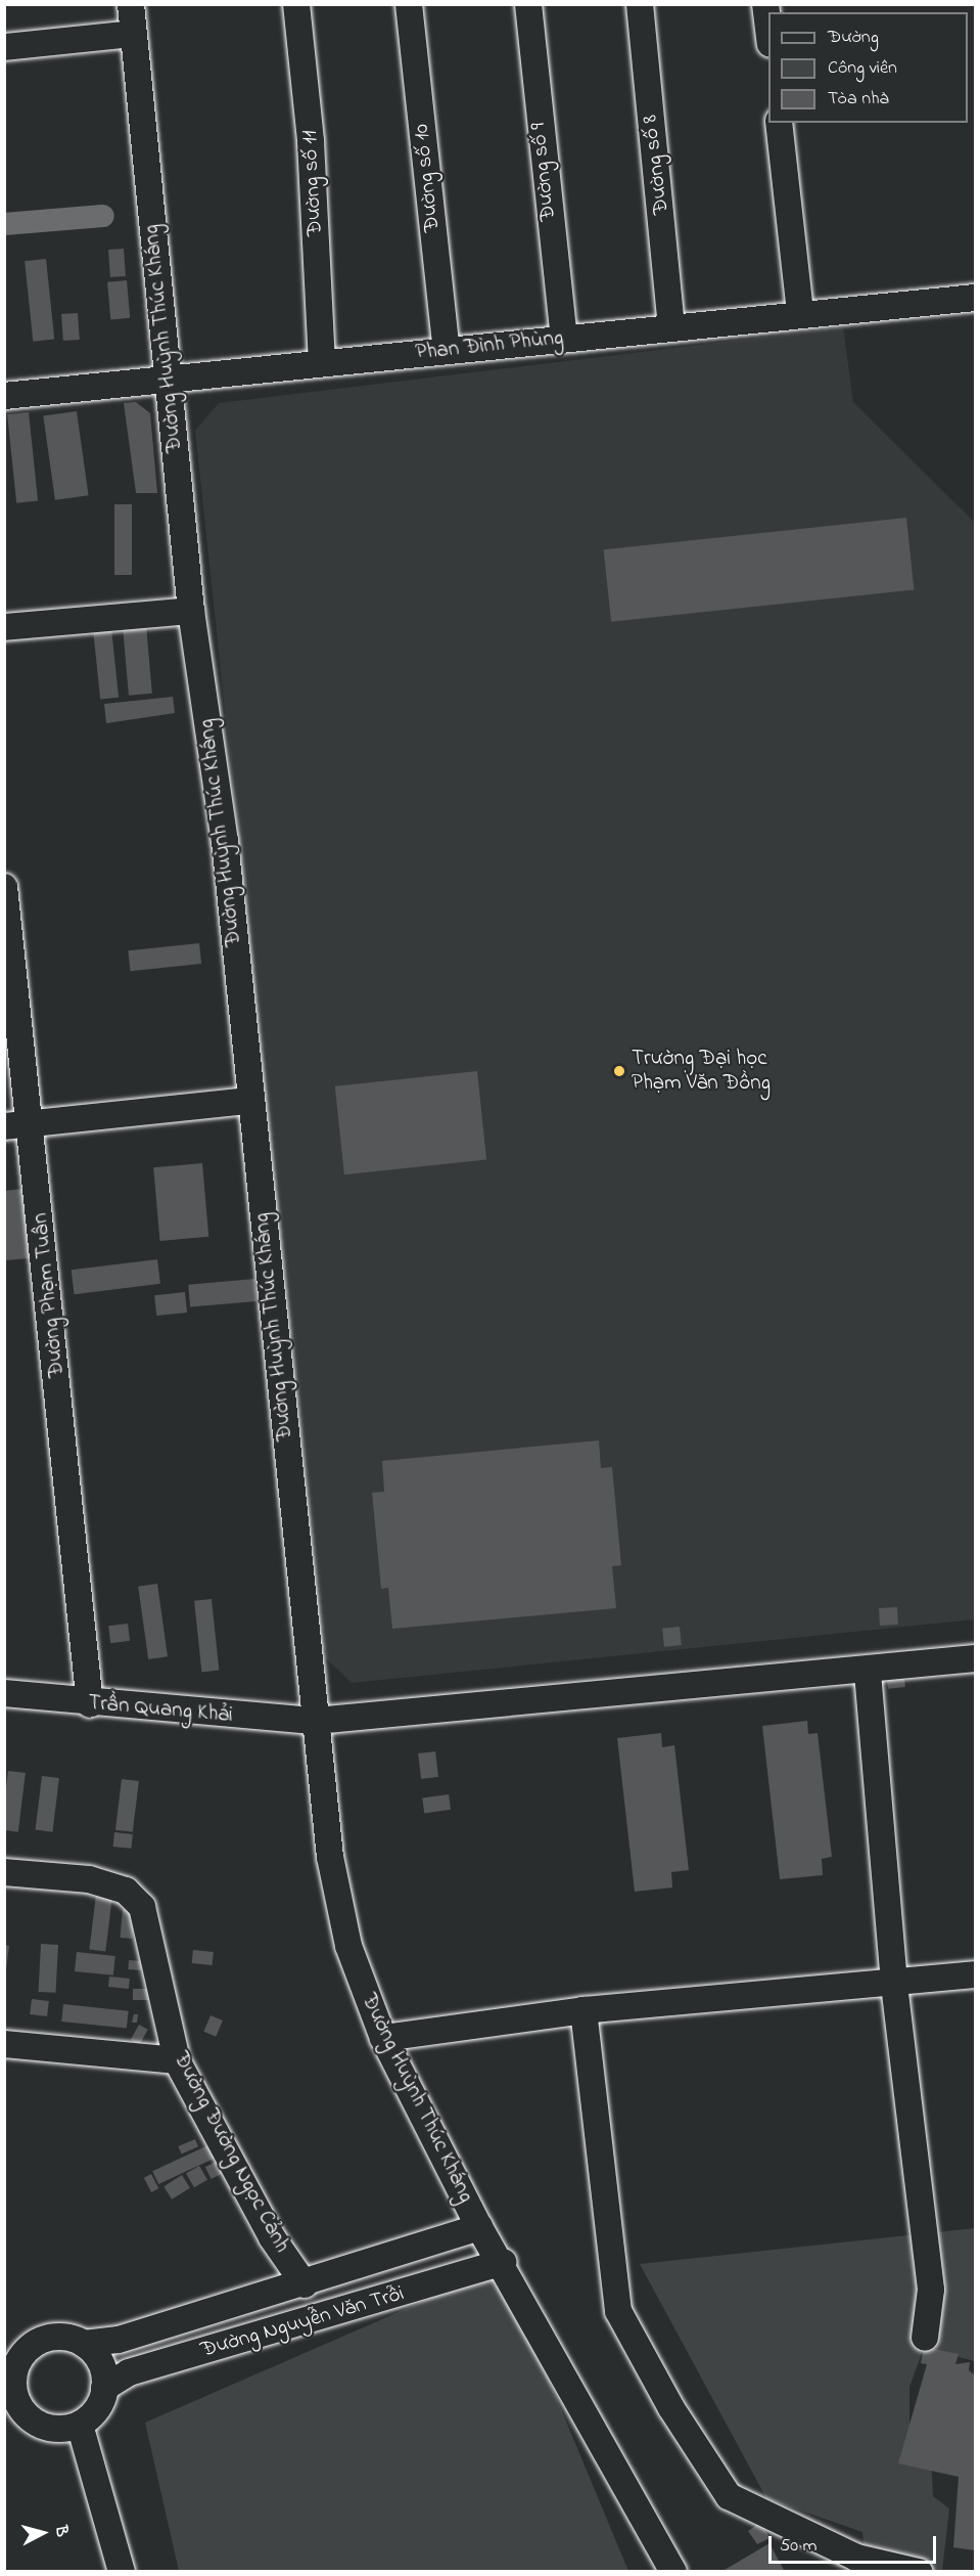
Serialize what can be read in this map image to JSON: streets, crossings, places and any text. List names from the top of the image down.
{
  "streets": {
    "street": [
      "Đường số 8",
      "Đường số 9",
      "Đường số 10",
      "Đường số 11",
      "Đường Huỳnh Thúc Kháng",
      "Phan Đình Phùng",
      "Đường Phạm Tuân",
      "Trần Quang Khải",
      "Đường Đường Ngọc Cảnh",
      "Đường Nguyễn Văn Trỗi"
    ]
  },
  "crossings": [
    ["Đường số 8", "Phan Đình Phùng"],
    ["Đường số 9", "Phan Đình Phùng"],
    ["Đường số 10", "Phan Đình Phùng"],
    ["Đường số 11", "Phan Đình Phùng"],
    ["Đường Huỳnh Thúc Kháng", "Phan Đình Phùng"],
    ["Đường Huỳnh Thúc Kháng", "Trần Quang Khải"],
    ["Đường Huỳnh Thúc Kháng", "Đường Nguyễn Văn Trỗi"],
    ["Đường Phạm Tuân", "Trần Quang Khải"],
    ["Đường Đường Ngọc Cảnh", "Đường Nguyễn Văn Trỗi"]
  ],
  "places": ["Trường Đại học Phạm Văn Đồng"],
  "legend": ["Đường", "Công viên", "Tòa nhà"],
  "scale_bar": "50 m",
  "north": "right"
}
